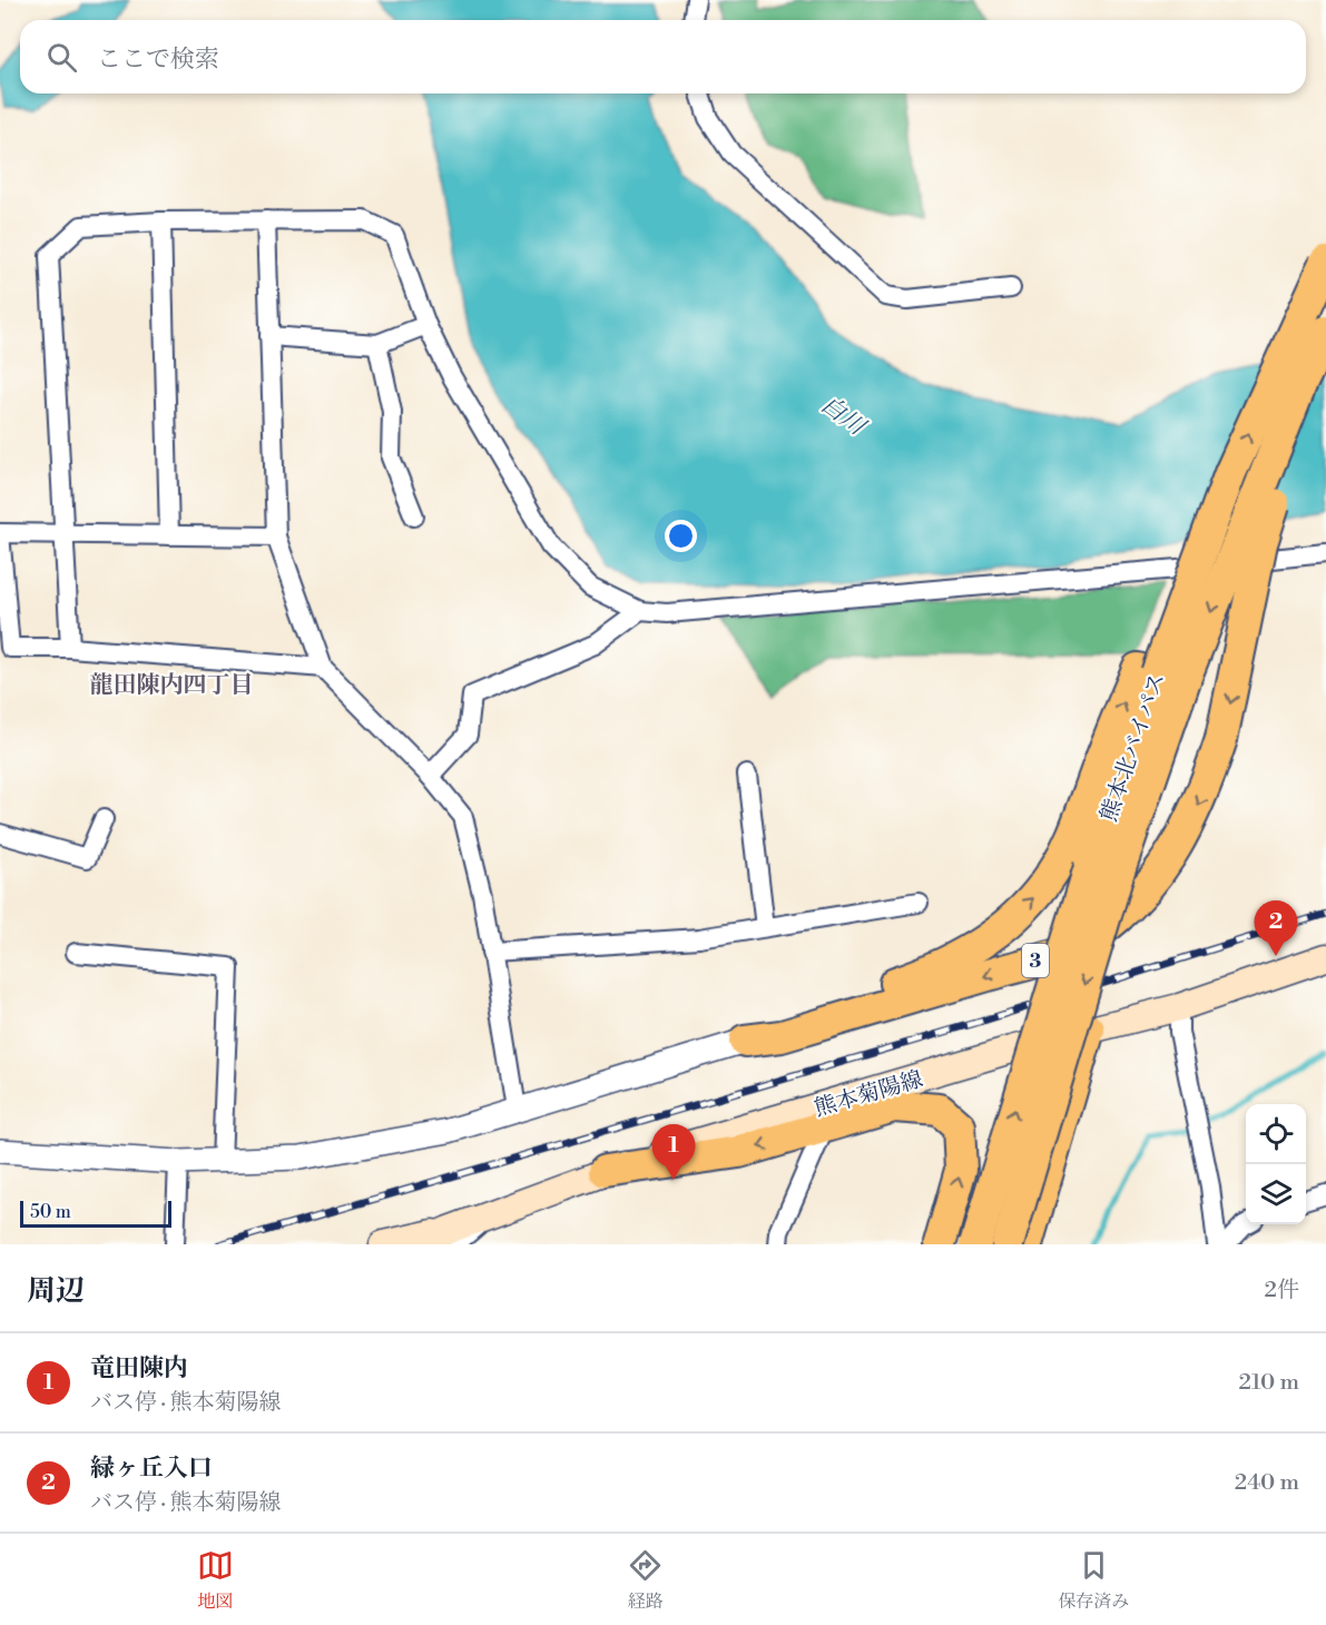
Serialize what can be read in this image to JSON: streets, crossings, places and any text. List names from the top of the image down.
{
  "streets": {
    "highway": ["熊本北バイパス", "3"],
    "main road": ["熊本菊陽線"]
  },
  "crossings": [
    ["熊本北バイパス", "3"]
  ],
  "districts": ["龍田陳内四丁目"],
  "water": ["白川"],
  "scale_bar": "50 m",
  "page": {
    "search": "ここで検索",
    "pins": ["2", "1"],
    "scale": "50 m",
    "heading": ["周辺", "2件"],
    "list": [
      {
        "mark": "1",
        "name": "竜田陳内",
        "note": "バス停 · 熊本菊陽線",
        "value": "210 m"
      },
      {
        "mark": "2",
        "name": "緑ヶ丘入口",
        "note": "バス停 · 熊本菊陽線",
        "value": "240 m"
      }
    ],
    "nav": ["地図", "経路", "保存済み"]
  }
}
